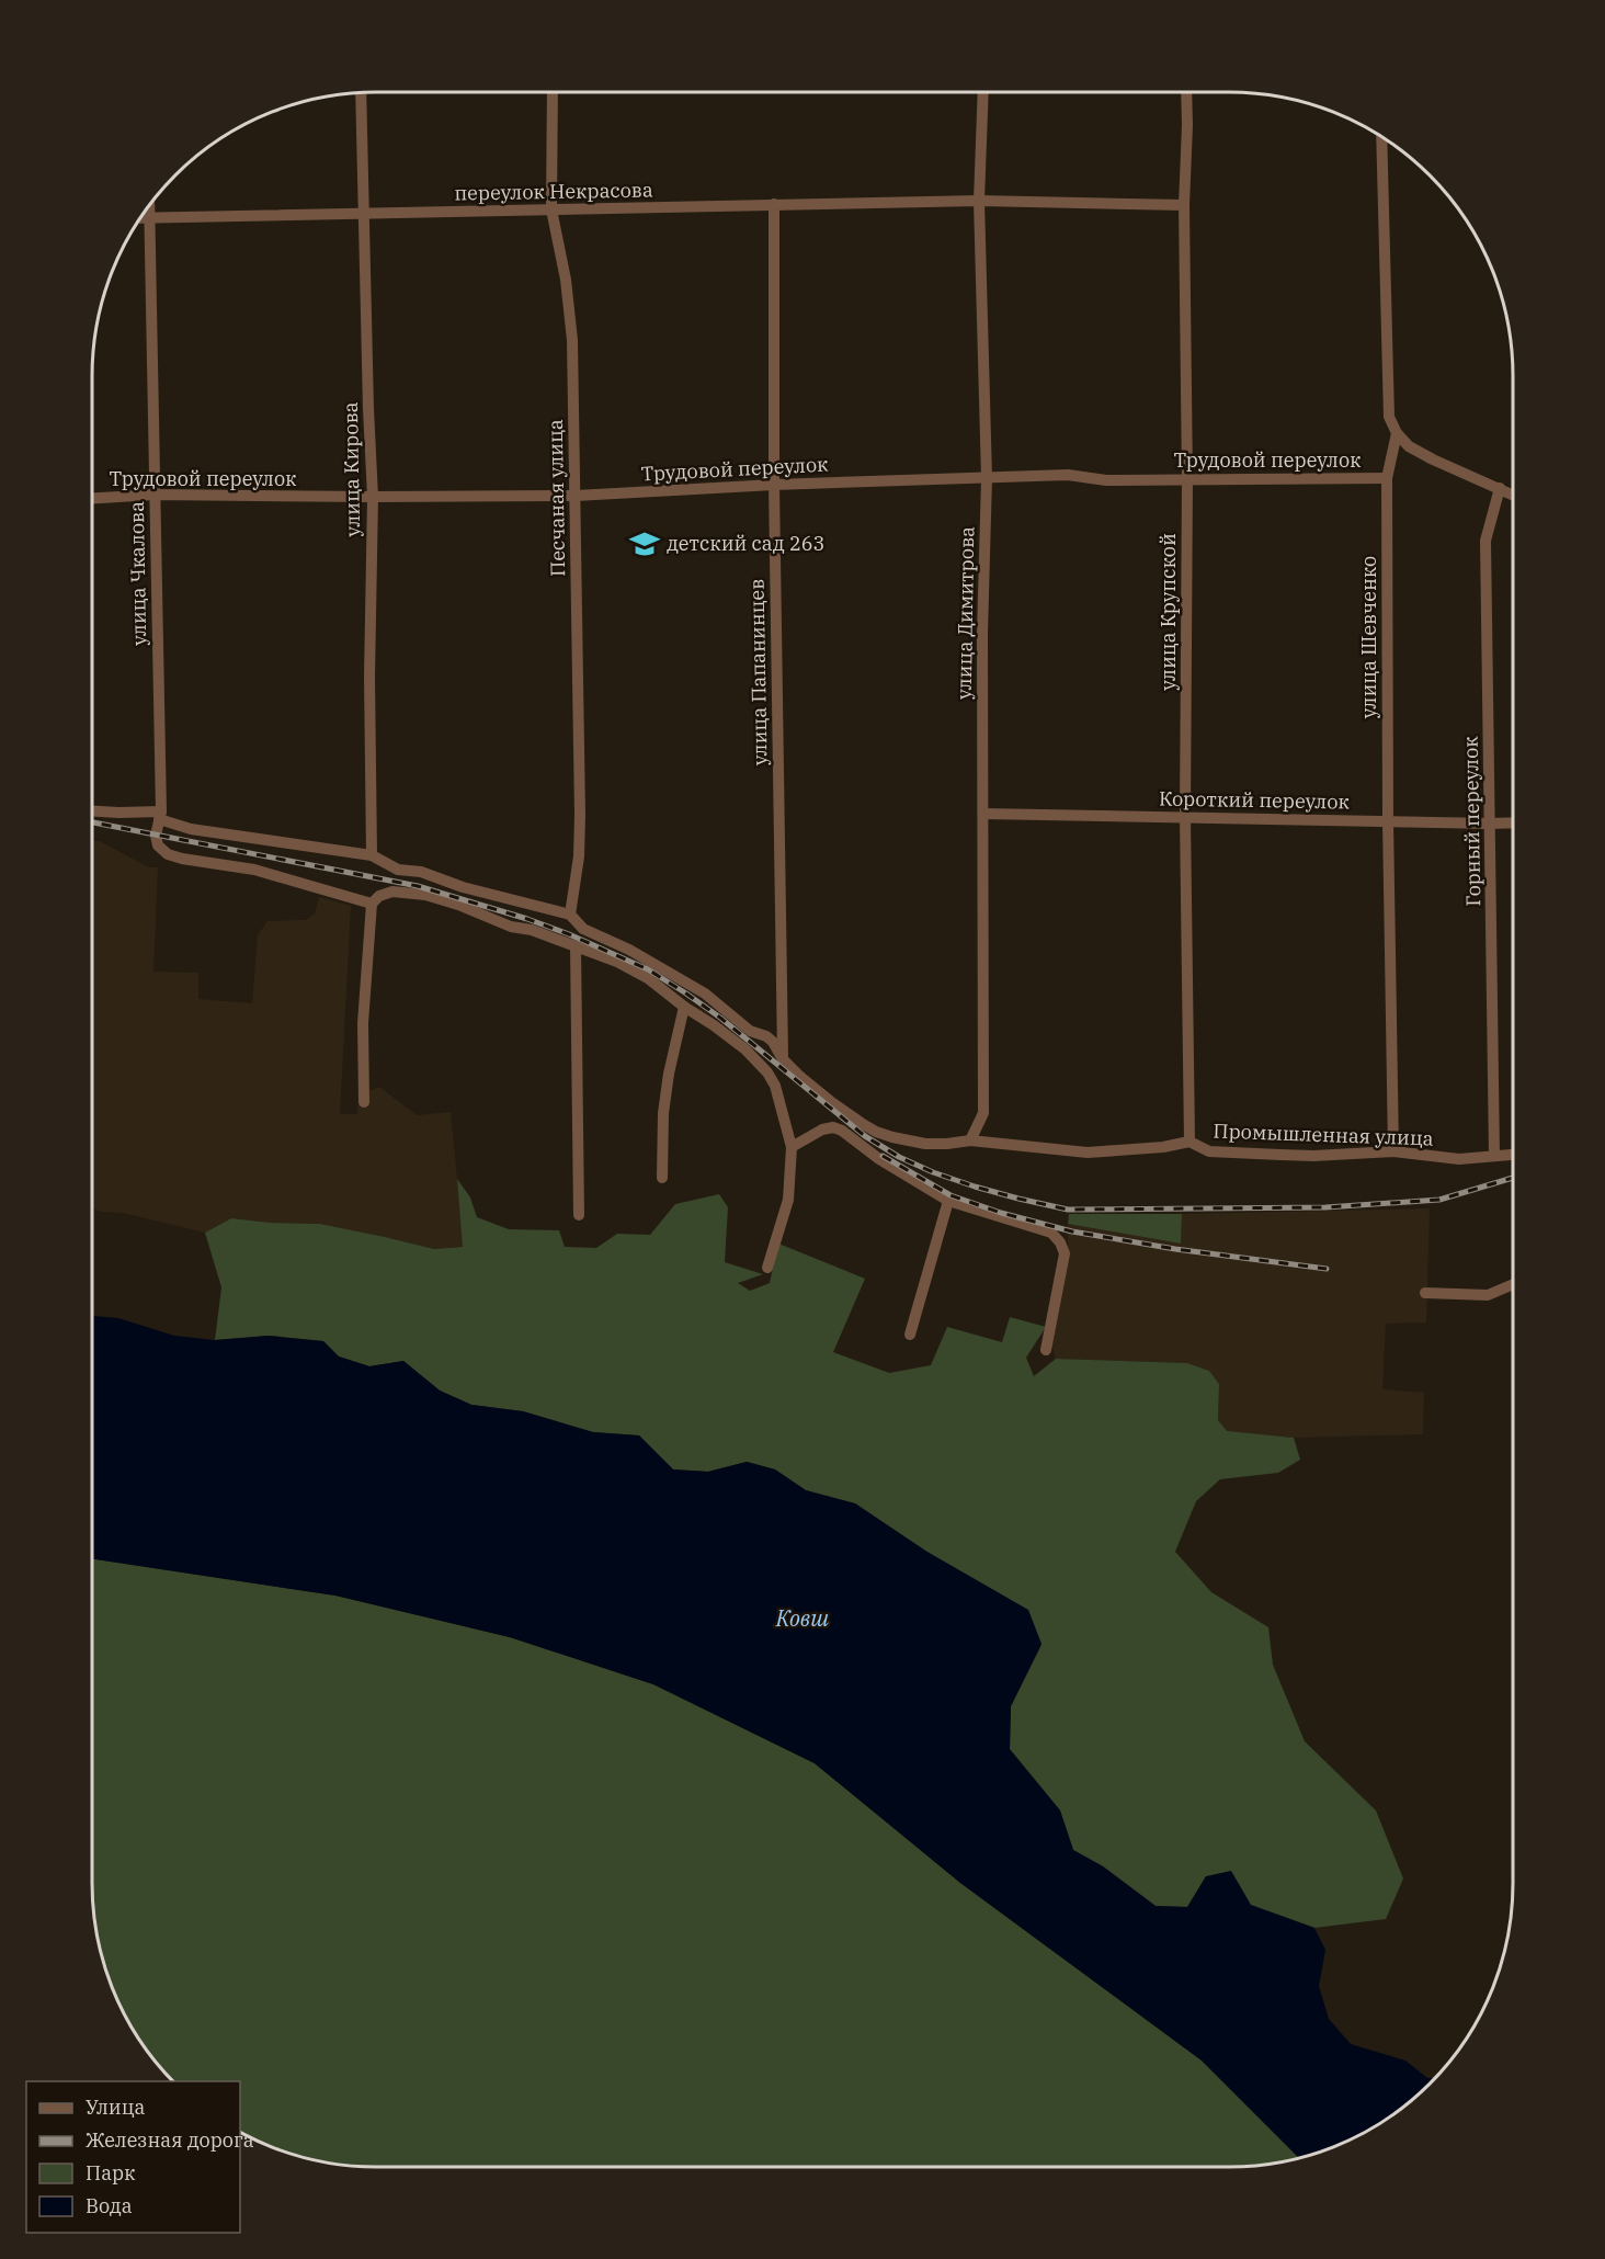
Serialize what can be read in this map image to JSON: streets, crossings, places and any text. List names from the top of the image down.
{
  "streets": {
    "street": [
      "переулок Некрасова",
      "Трудовой переулок",
      "улица Кирова",
      "Песчаная улица",
      "улица Чкалова",
      "улица Крупской",
      "улица Димитрова",
      "улица Шевченко",
      "улица Папанинцев",
      "Короткий переулок",
      "Горный переулок",
      "Промышленная улица"
    ]
  },
  "crossings": [
    ["переулок Некрасова", "улица Кирова"],
    ["переулок Некрасова", "Песчаная улица"],
    ["переулок Некрасова", "улица Чкалова"],
    ["переулок Некрасова", "улица Крупской"],
    ["переулок Некрасова", "улица Димитрова"],
    ["переулок Некрасова", "улица Папанинцев"],
    ["Трудовой переулок", "улица Кирова"],
    ["Трудовой переулок", "Песчаная улица"],
    ["Трудовой переулок", "улица Чкалова"],
    ["Трудовой переулок", "улица Крупской"],
    ["Трудовой переулок", "улица Димитрова"],
    ["Трудовой переулок", "улица Шевченко"],
    ["Трудовой переулок", "улица Папанинцев"],
    ["Песчаная улица", "Промышленная улица"],
    ["улица Крупской", "Короткий переулок"],
    ["улица Крупской", "Промышленная улица"],
    ["улица Димитрова", "Короткий переулок"],
    ["улица Димитрова", "Промышленная улица"],
    ["улица Шевченко", "Короткий переулок"],
    ["улица Шевченко", "Промышленная улица"],
    ["улица Папанинцев", "Промышленная улица"],
    ["Короткий переулок", "Горный переулок"],
    ["Горный переулок", "Промышленная улица"]
  ],
  "water": ["Ковш"],
  "places": {
    "school or university": ["детский сад 263"]
  },
  "legend": [
    "Улица",
    "Железная дорога",
    "Парк",
    "Вода"
  ]
}
